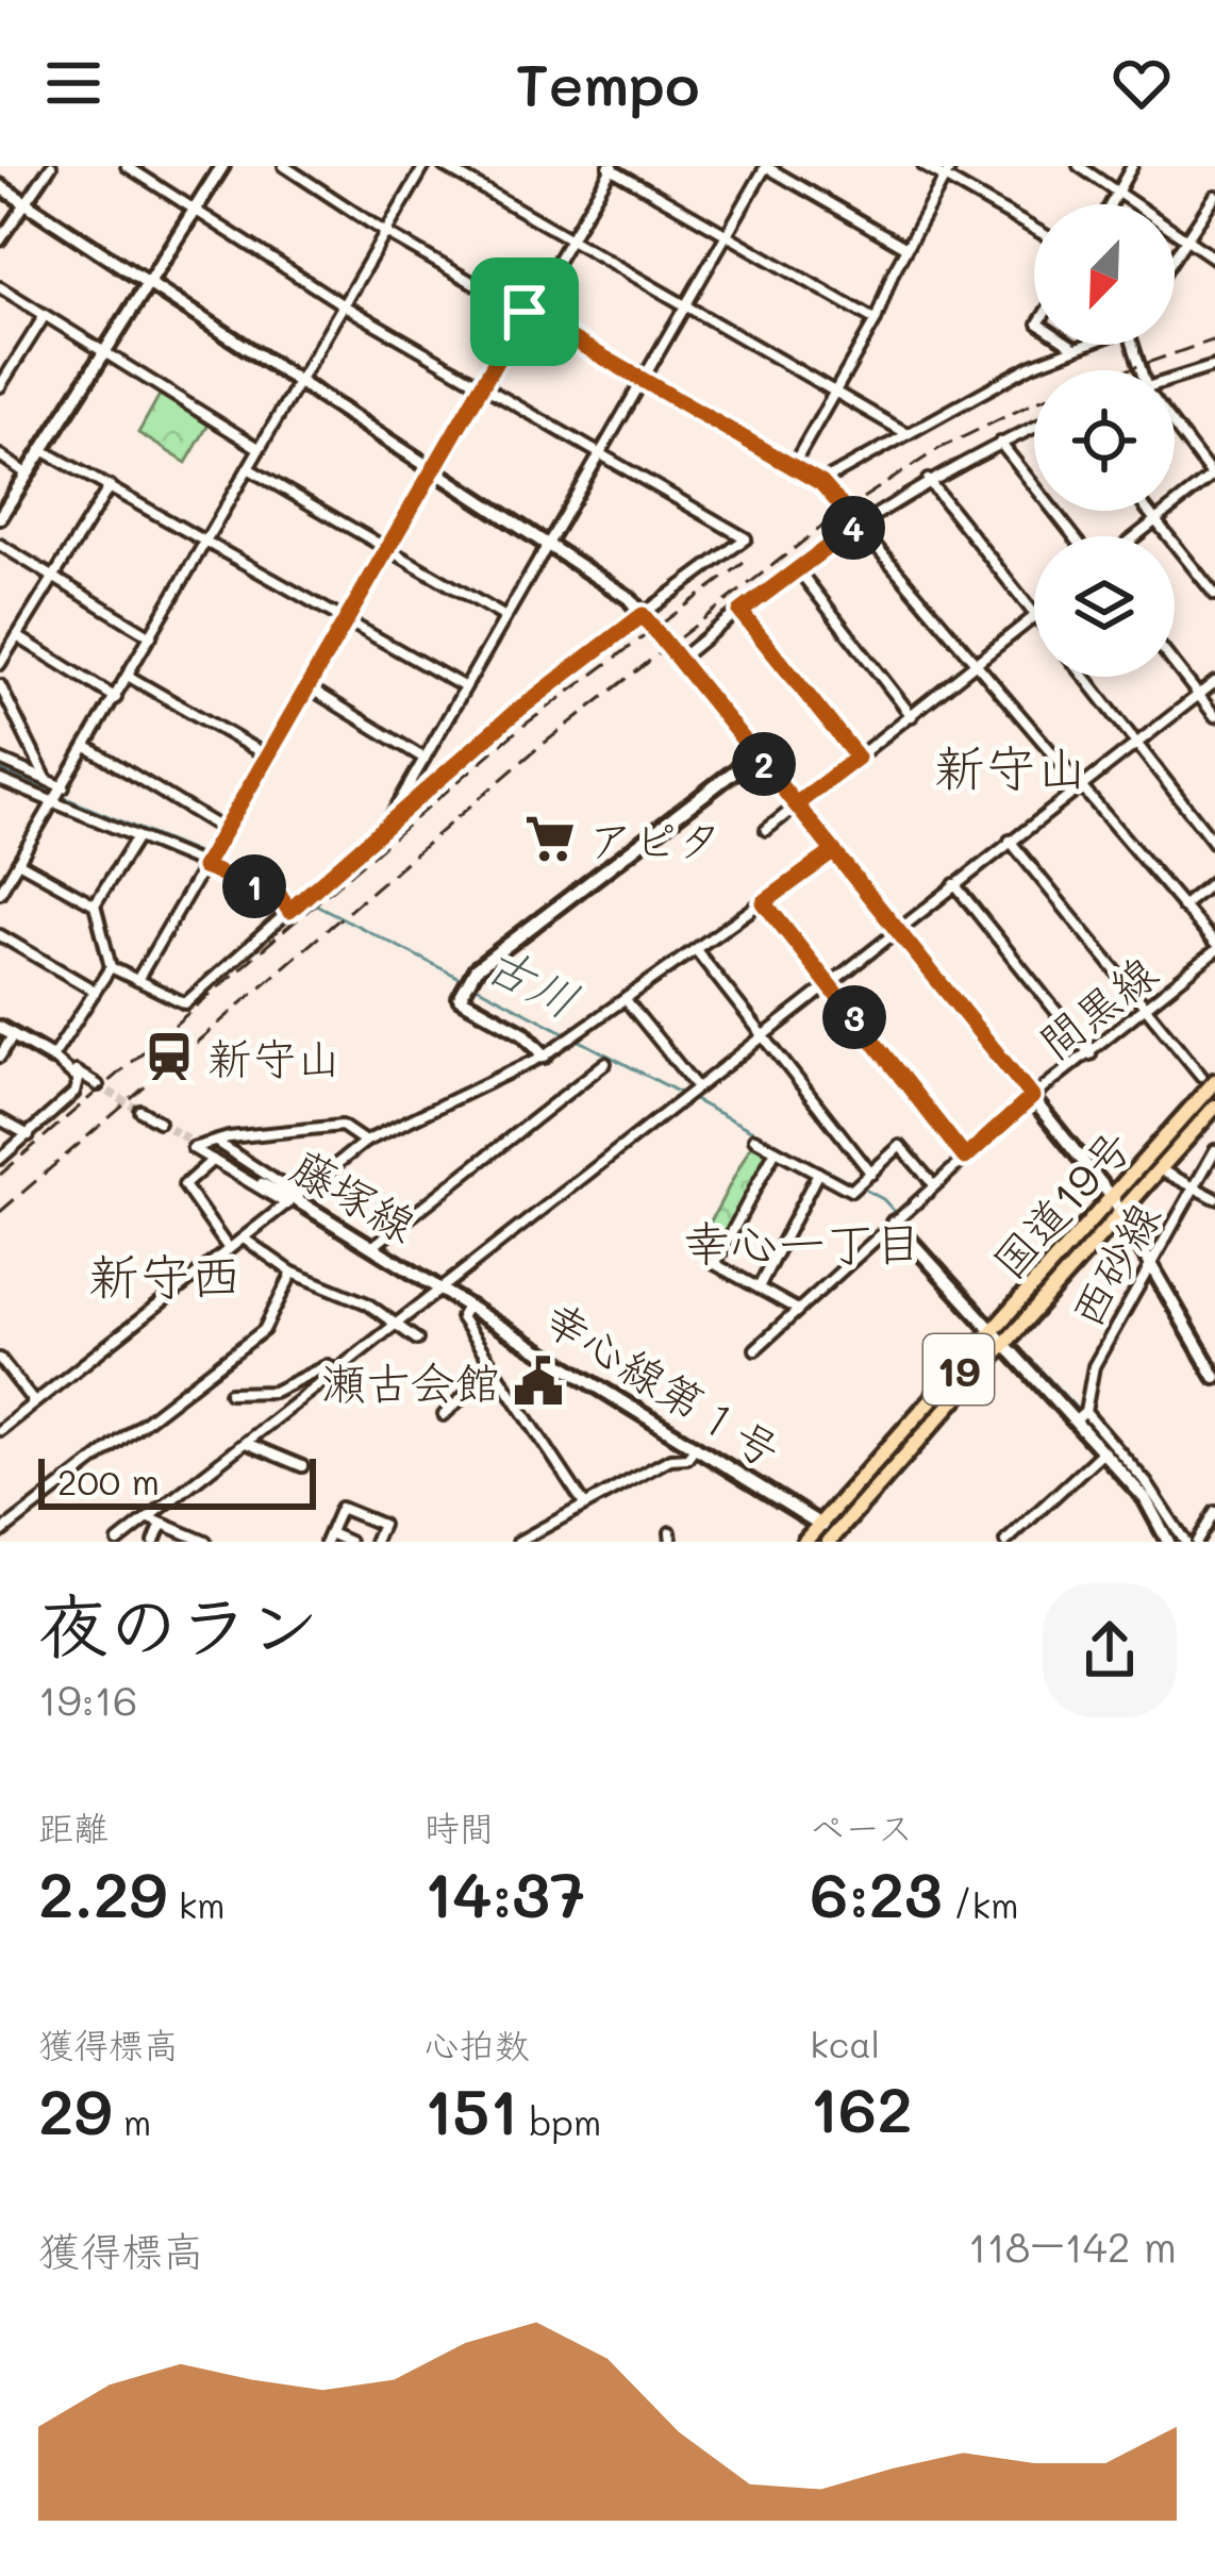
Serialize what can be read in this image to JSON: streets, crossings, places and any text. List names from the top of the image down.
{
  "streets": {
    "highway": ["国道19号", "19"],
    "street": [
      "間黒線",
      "藤塚線",
      "西砂線",
      "幸心線第１号"
    ]
  },
  "crossings": [
    ["藤塚線", "幸心線第１号"],
    ["国道19号", "幸心線第１号"]
  ],
  "districts": ["新守山", "幸心一丁目", "新守西"],
  "water": ["古川"],
  "places": {
    "supermarket": ["アピタ"],
    "station": ["新守山"],
    "public building": ["瀬古会館"]
  },
  "scale_bar": "200 m",
  "north": "bottom left",
  "page": {
    "header": "Tempo",
    "pins": [
      "4",
      "2",
      "1",
      "3"
    ],
    "scale": "200 m",
    "heading": ["夜のラン", "19:16"],
    "stats": [
      ["距離", "2.29 km"],
      ["時間", "14:37"],
      ["ペース", "6:23 /km"],
      ["獲得標高", "29 m"],
      ["心拍数", "151 bpm"],
      ["kcal", "162"]
    ],
    "chart": ["獲得標高", "118–142 m"]
  }
}
